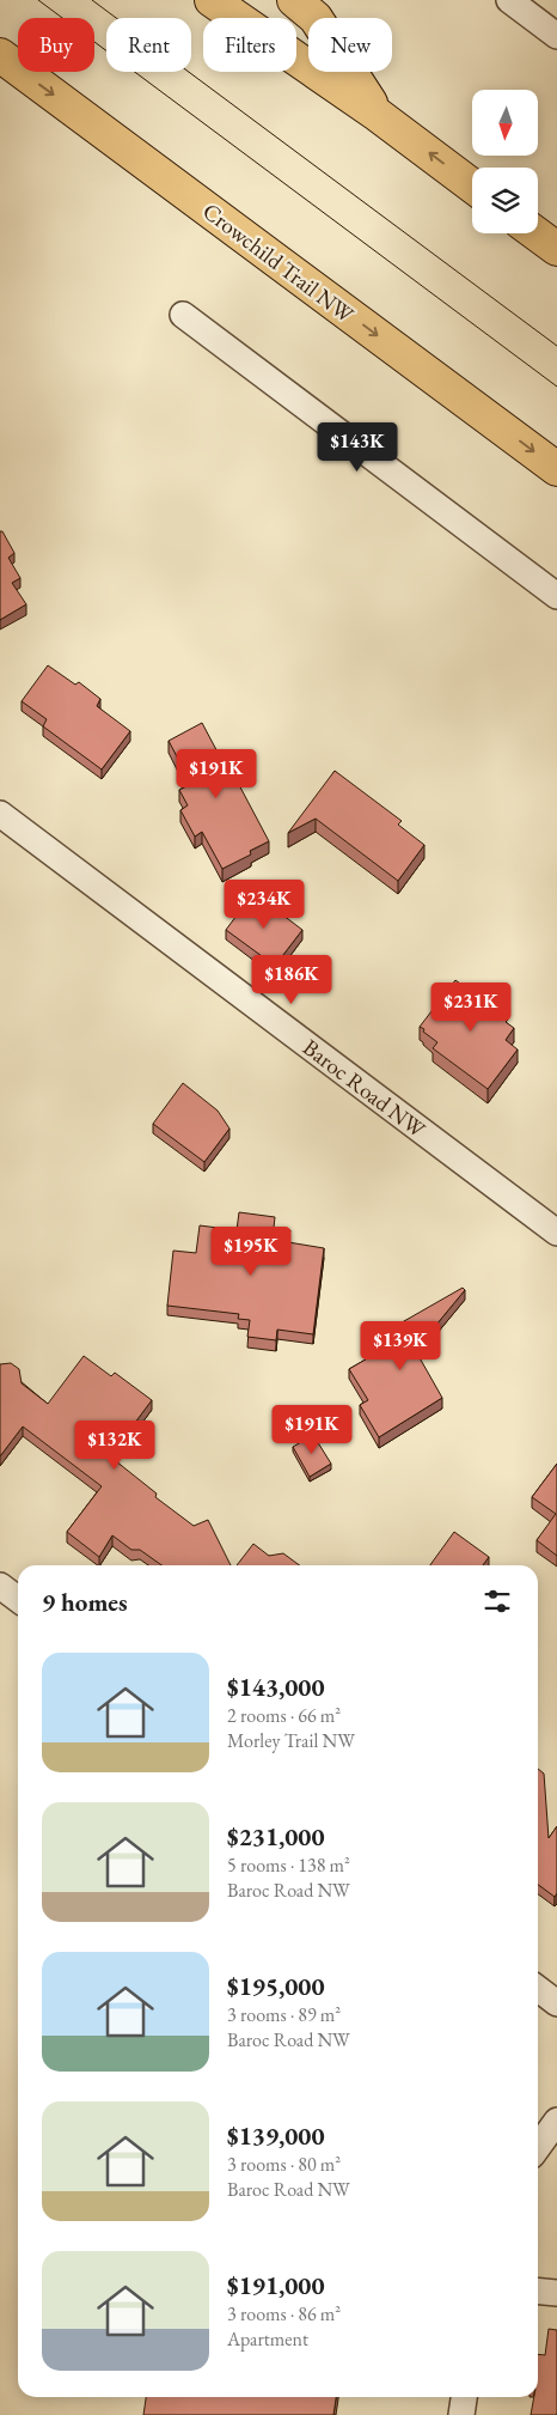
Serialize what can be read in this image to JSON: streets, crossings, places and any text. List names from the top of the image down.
{
  "streets": {
    "highway": ["Crowchild Trail NW"],
    "street": ["Baroc Road NW"]
  },
  "north": "bottom",
  "page": {
    "chip": [
      "Buy",
      "Rent",
      "Filters",
      "New"
    ],
    "price": [
      "$143K",
      "$191K",
      "$234K",
      "$186K",
      "$231K",
      "$195K",
      "$139K",
      "$191K",
      "$132K"
    ],
    "heading": "9 homes",
    "list": [
      {
        "name": "$143,000",
        "note": "2 rooms · 66 m² · Morley Trail NW"
      },
      {
        "name": "$231,000",
        "note": "5 rooms · 138 m² · Baroc Road NW"
      },
      {
        "name": "$195,000",
        "note": "3 rooms · 89 m² · Baroc Road NW"
      },
      {
        "name": "$139,000",
        "note": "3 rooms · 80 m² · Baroc Road NW"
      },
      {
        "name": "$191,000",
        "note": "3 rooms · 86 m² · Apartment"
      }
    ]
  }
}
